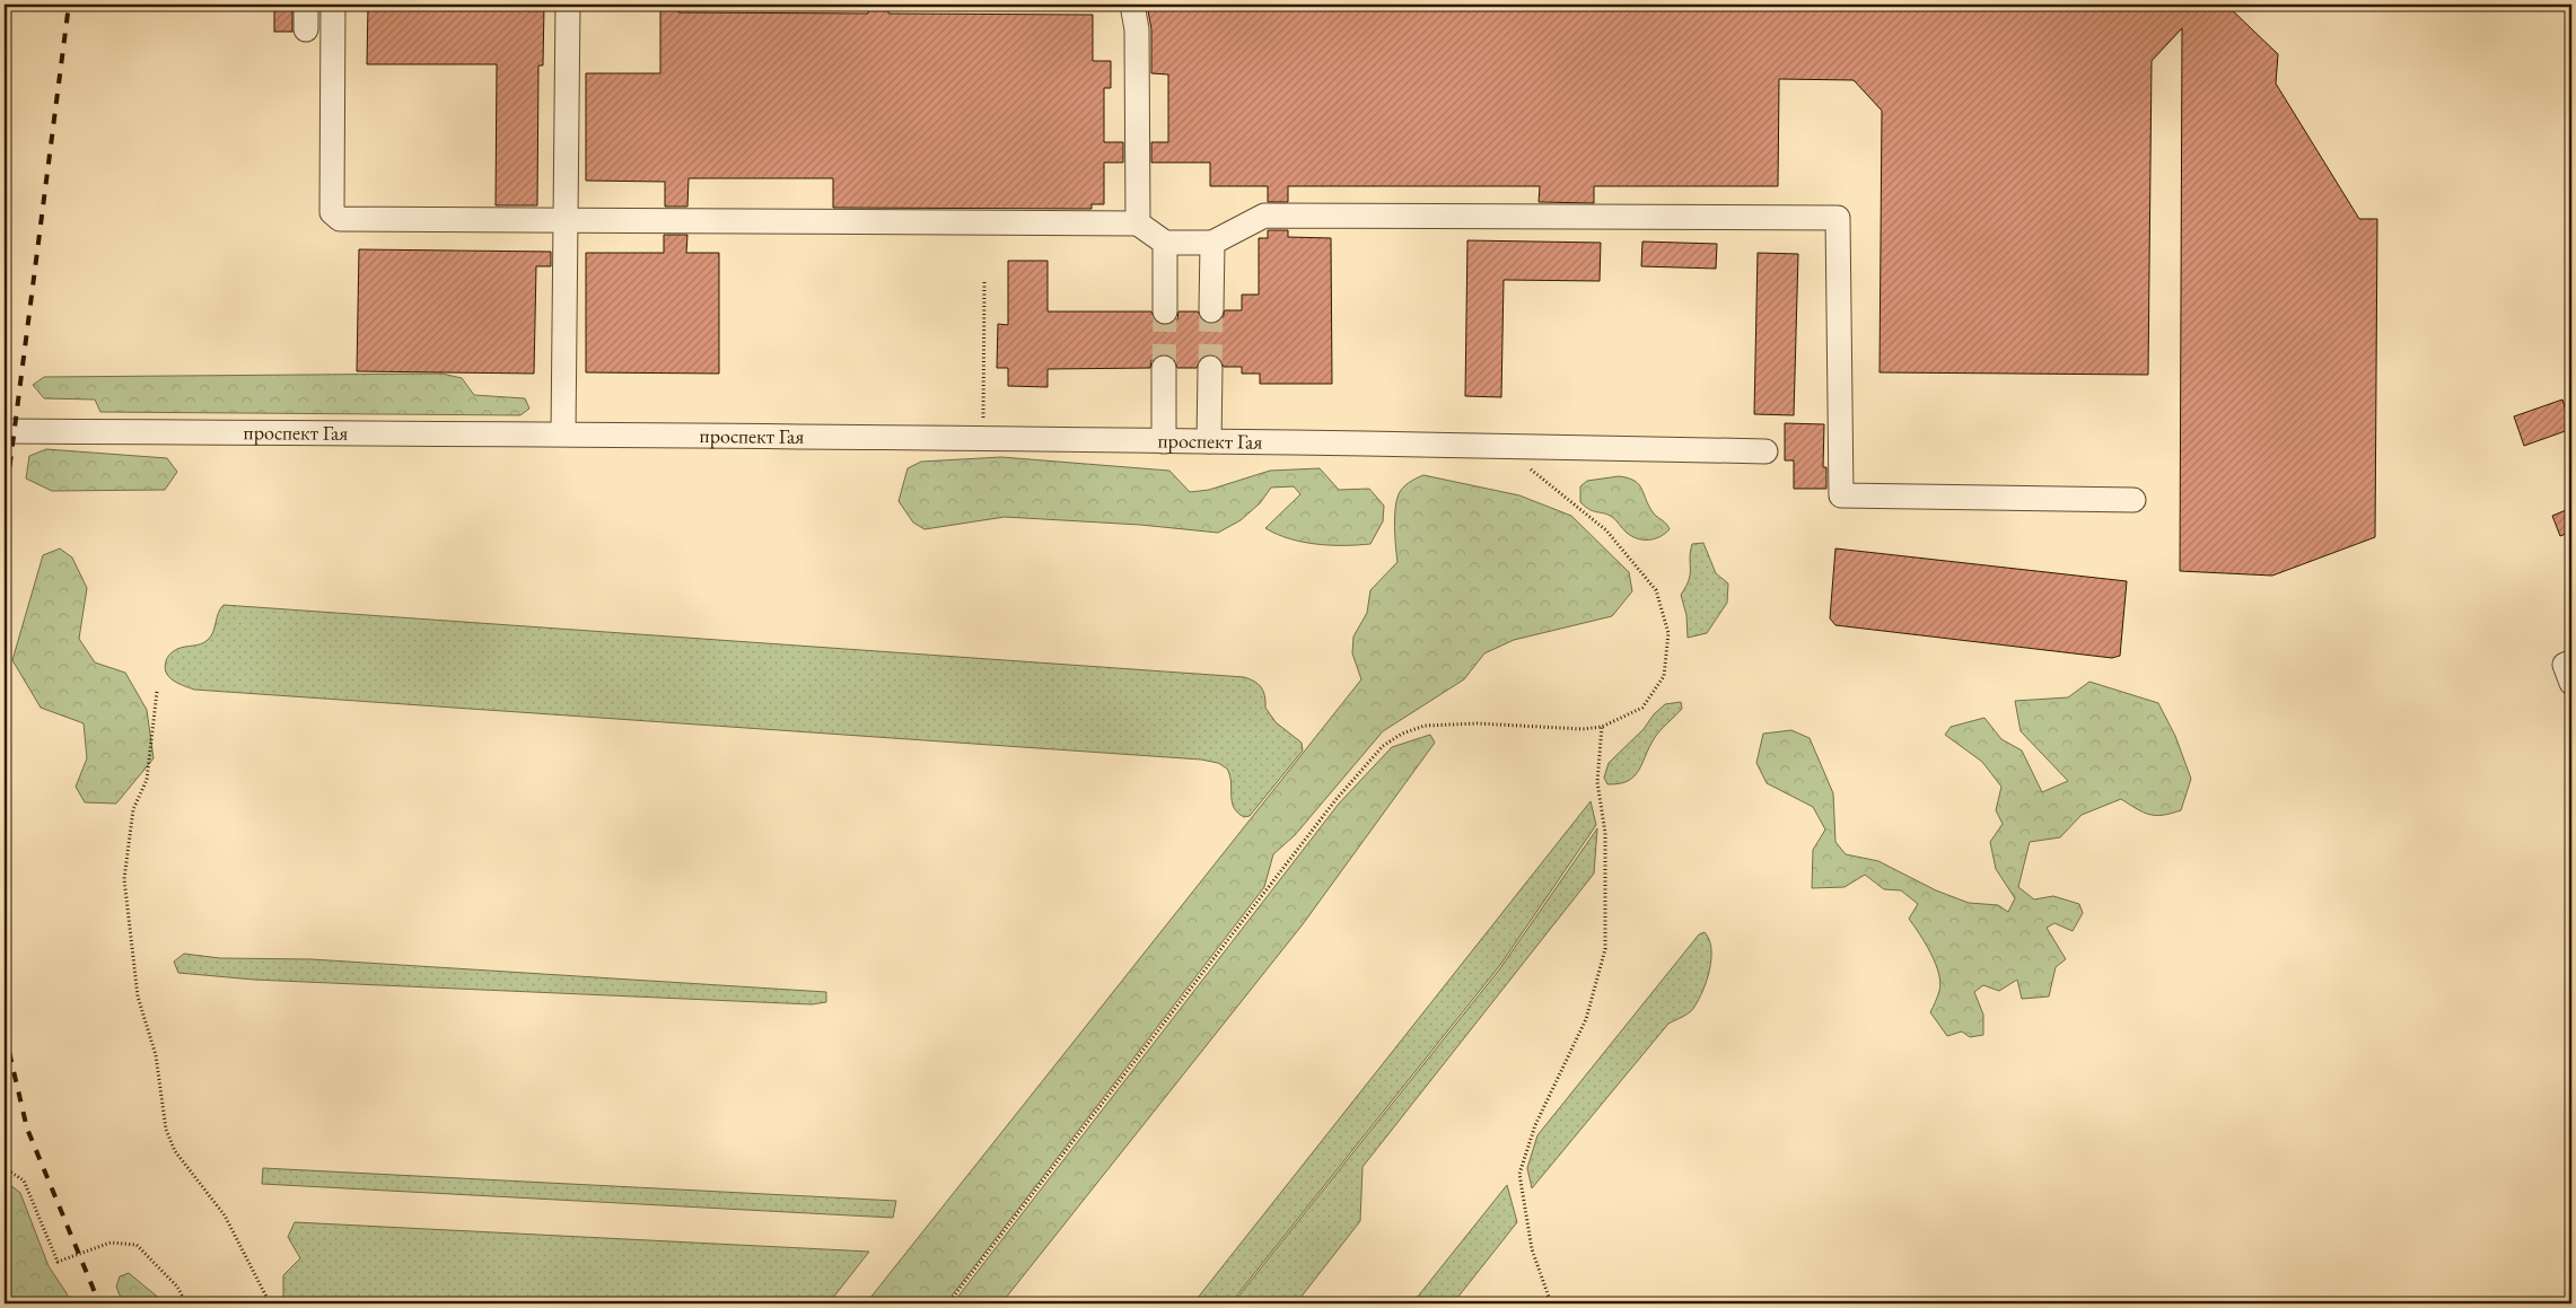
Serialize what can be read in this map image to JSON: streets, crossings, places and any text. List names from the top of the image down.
{
  "streets": {
    "street": ["проспект Гая"]
  }
}
